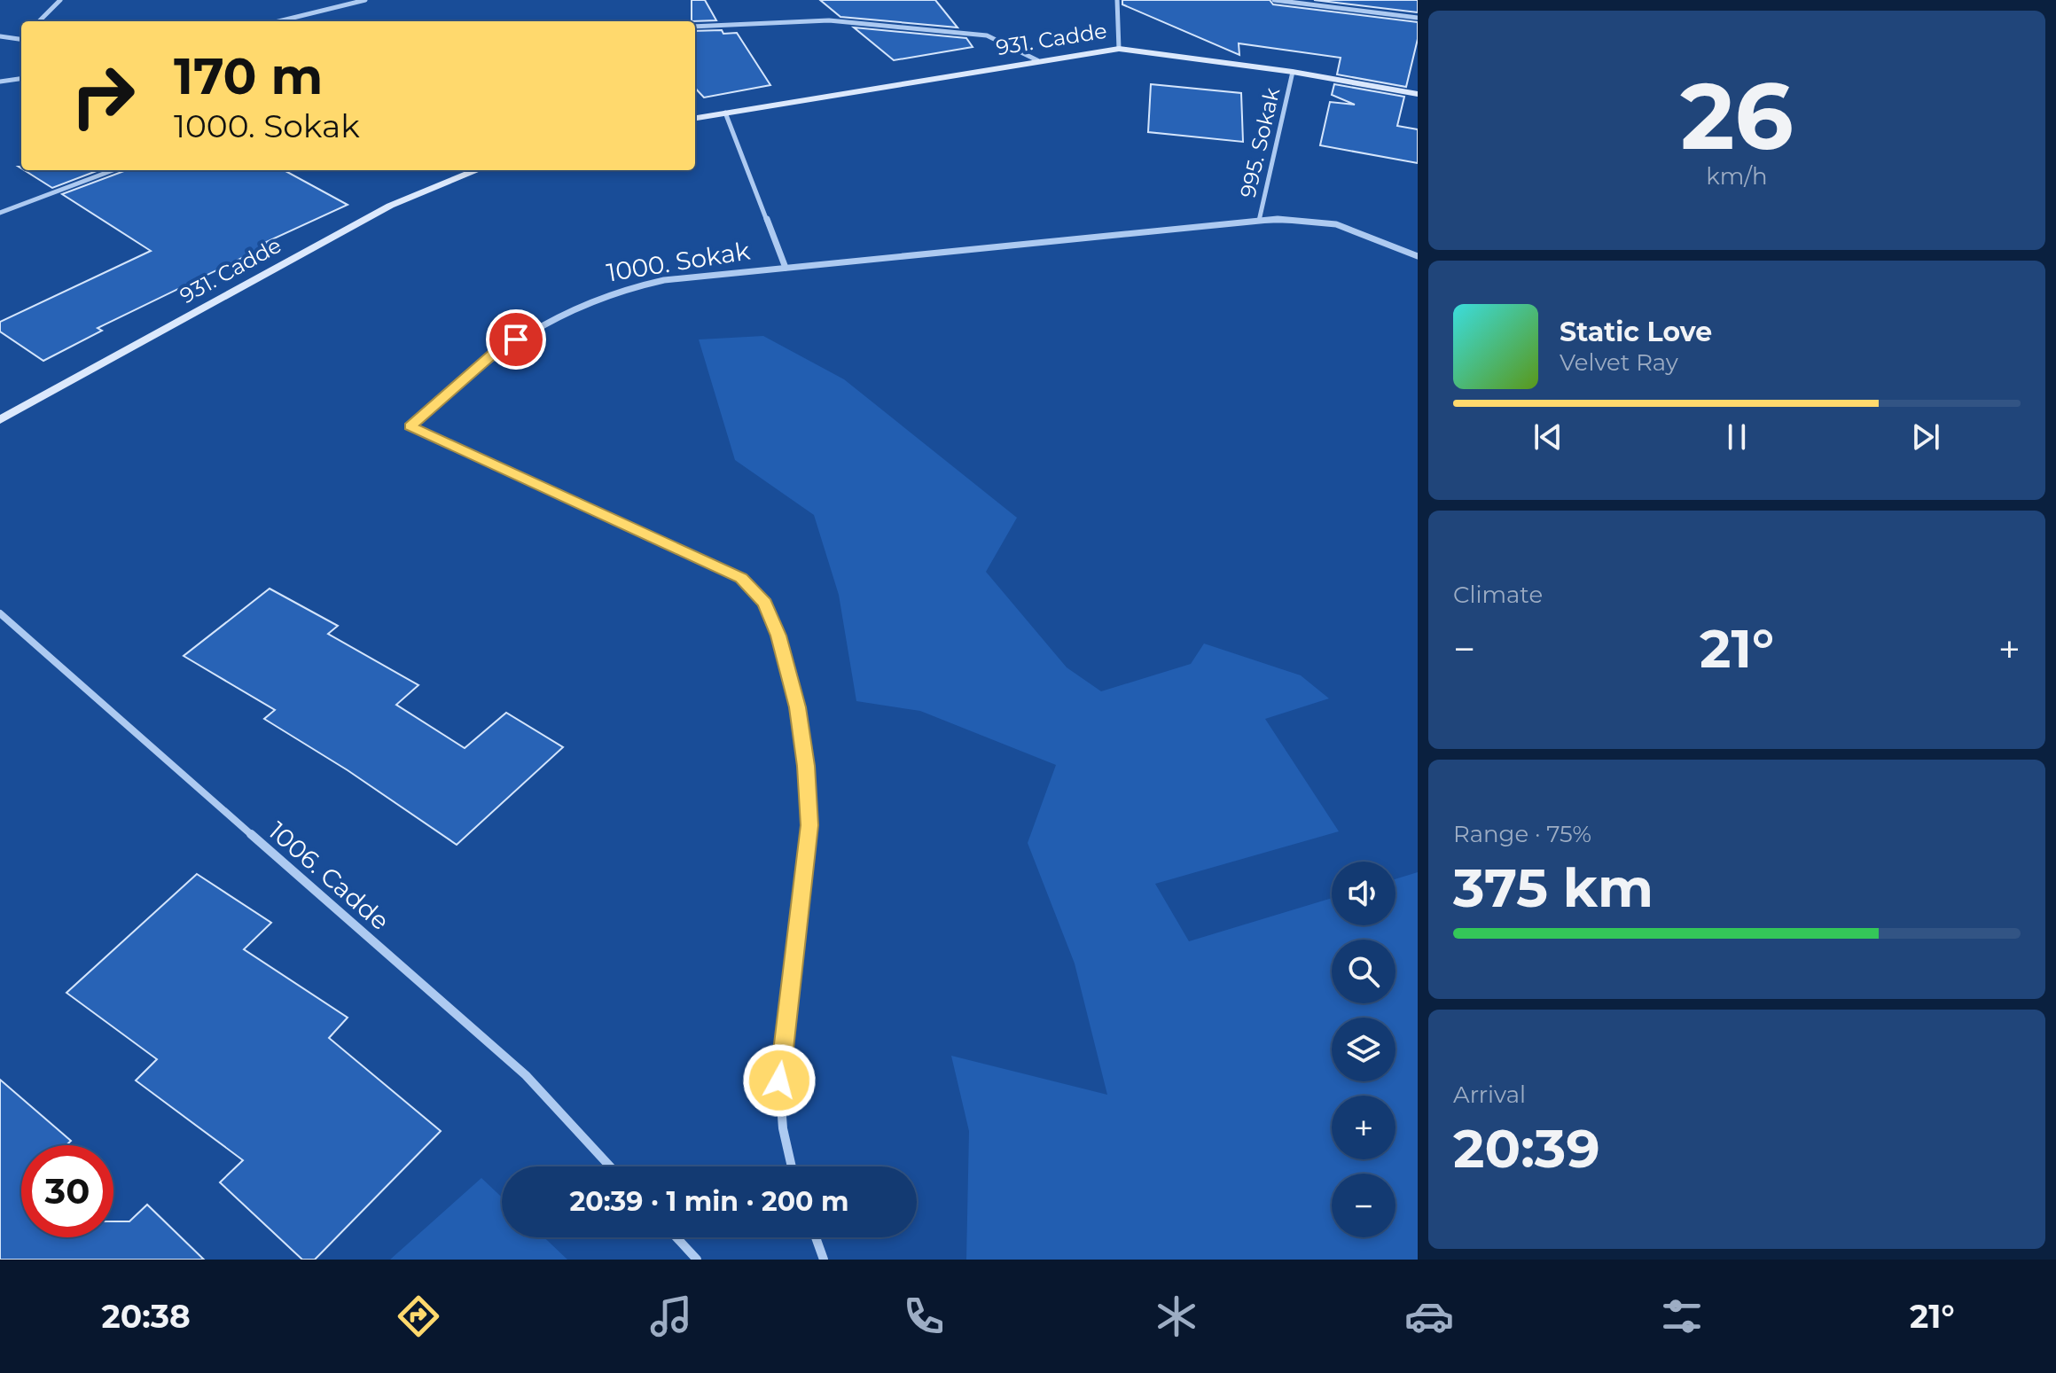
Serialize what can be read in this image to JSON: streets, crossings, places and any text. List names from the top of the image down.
{
  "streets": {
    "main road": ["931. Cadde"],
    "street": ["995. Sokak", "1000. Sokak", "1006. Cadde"]
  },
  "crossings": [
    ["931. Cadde", "995. Sokak"],
    ["995. Sokak", "1000. Sokak"]
  ],
  "page": {
    "tile": [
      ["26", "km/h"],
      "Climate",
      ["Range · 75%", "375 km"],
      ["Arrival", "20:39"]
    ],
    "turn": ["170 m", "1000. Sokak"],
    "song": ["Static Love", "Velvet Ray"],
    "heat": ["−", "21°", "+"],
    "map_buttons": ["+", "−"],
    "limit": "30",
    "trip": "20:39 · 1 min · 200 m",
    "tabs": ["20:38", "21°"]
  }
}
